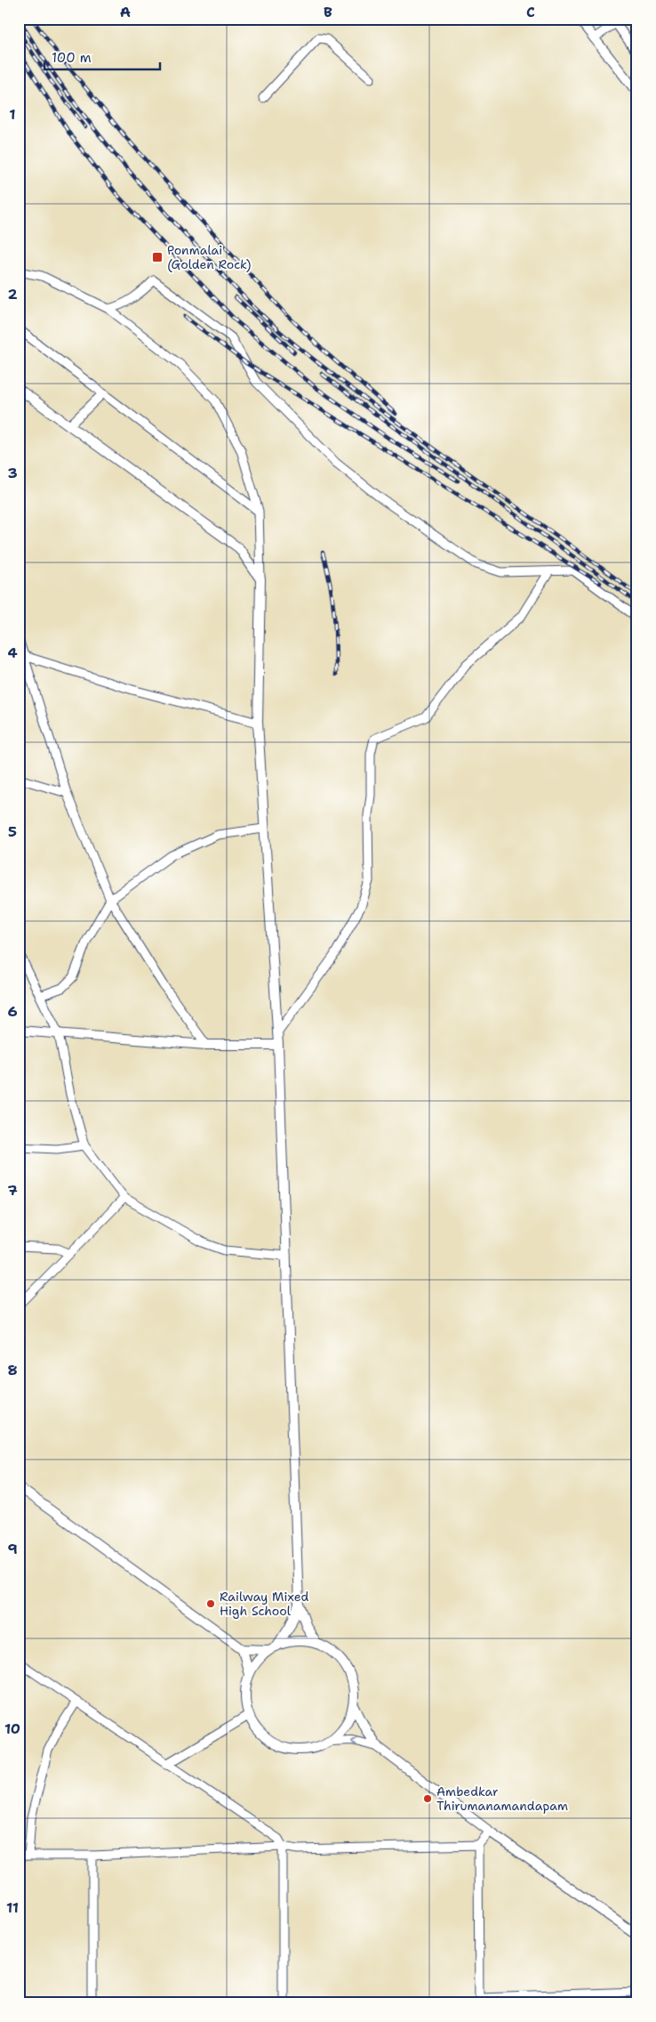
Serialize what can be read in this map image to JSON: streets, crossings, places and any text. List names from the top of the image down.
{
  "places": {
    "transit": ["Ponmalai (Golden Rock)"],
    "other": ["Railway Mixed High School", "Ambedkar Thirumanamandapam"]
  },
  "scale_bar": "100 m",
  "grid": {
    "columns": ["A", "B", "C"],
    "rows": [
      "1",
      "2",
      "3",
      "4",
      "5",
      "6",
      "7",
      "8",
      "9",
      "10",
      "11"
    ]
  }
}
